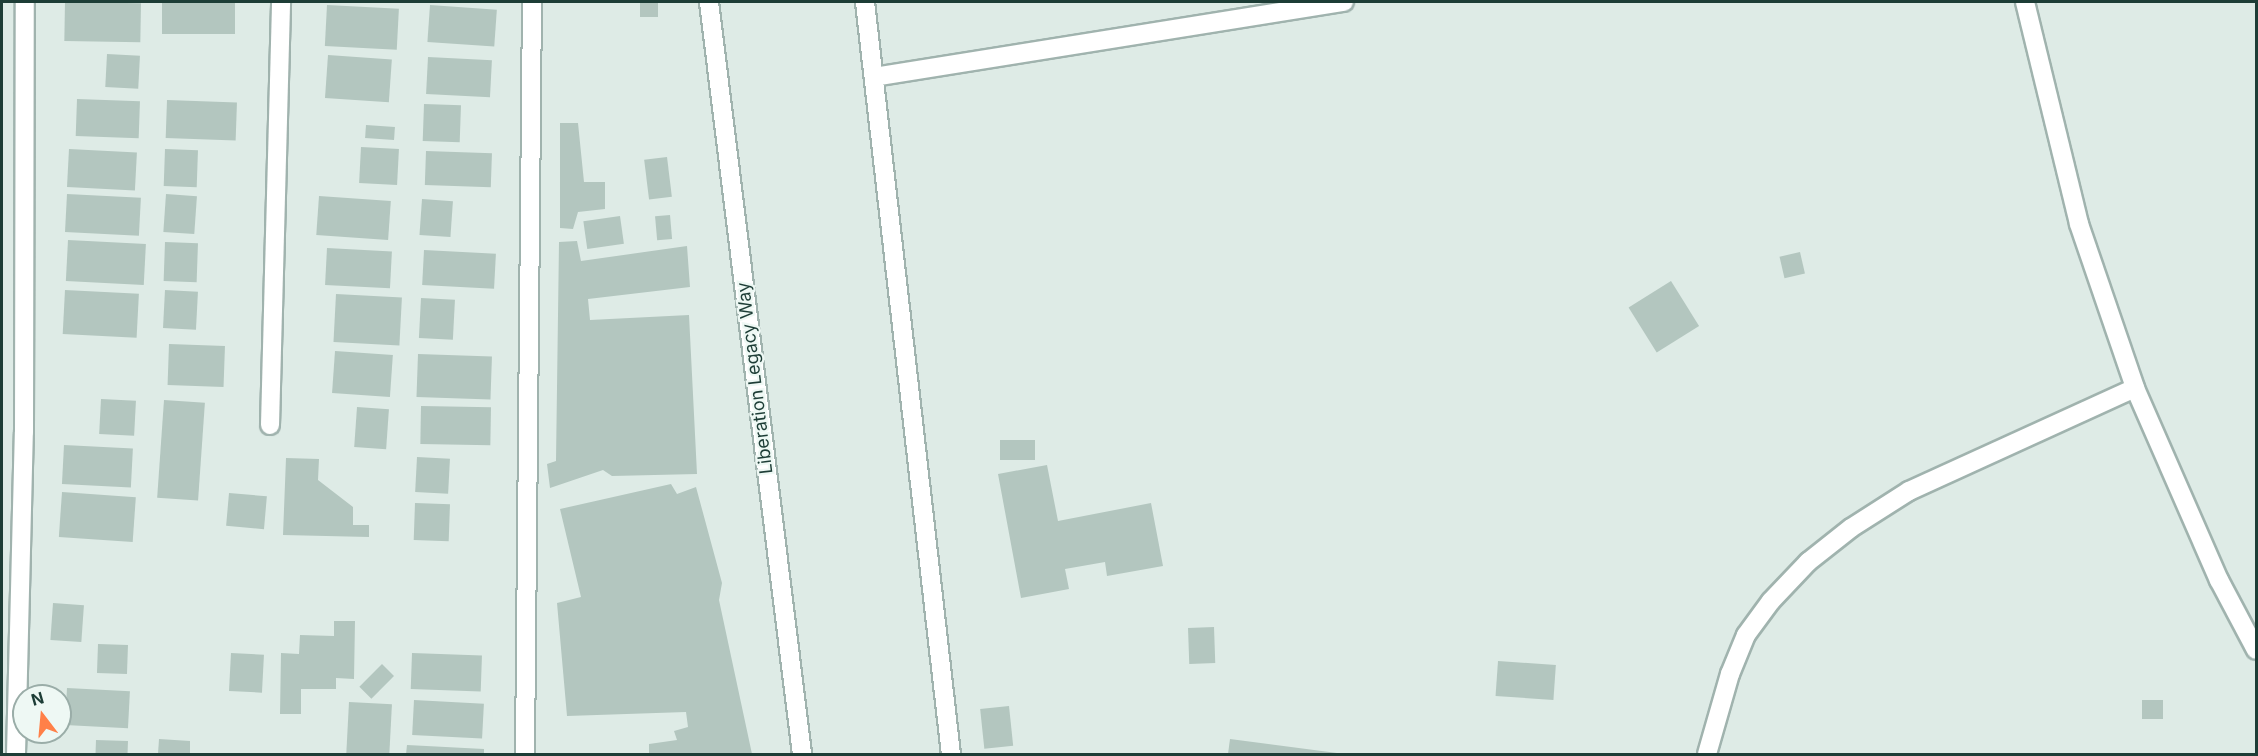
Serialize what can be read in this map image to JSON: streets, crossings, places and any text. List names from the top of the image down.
{
  "streets": {
    "street": ["Liberation Legacy Way"]
  },
  "north": "top"
}
